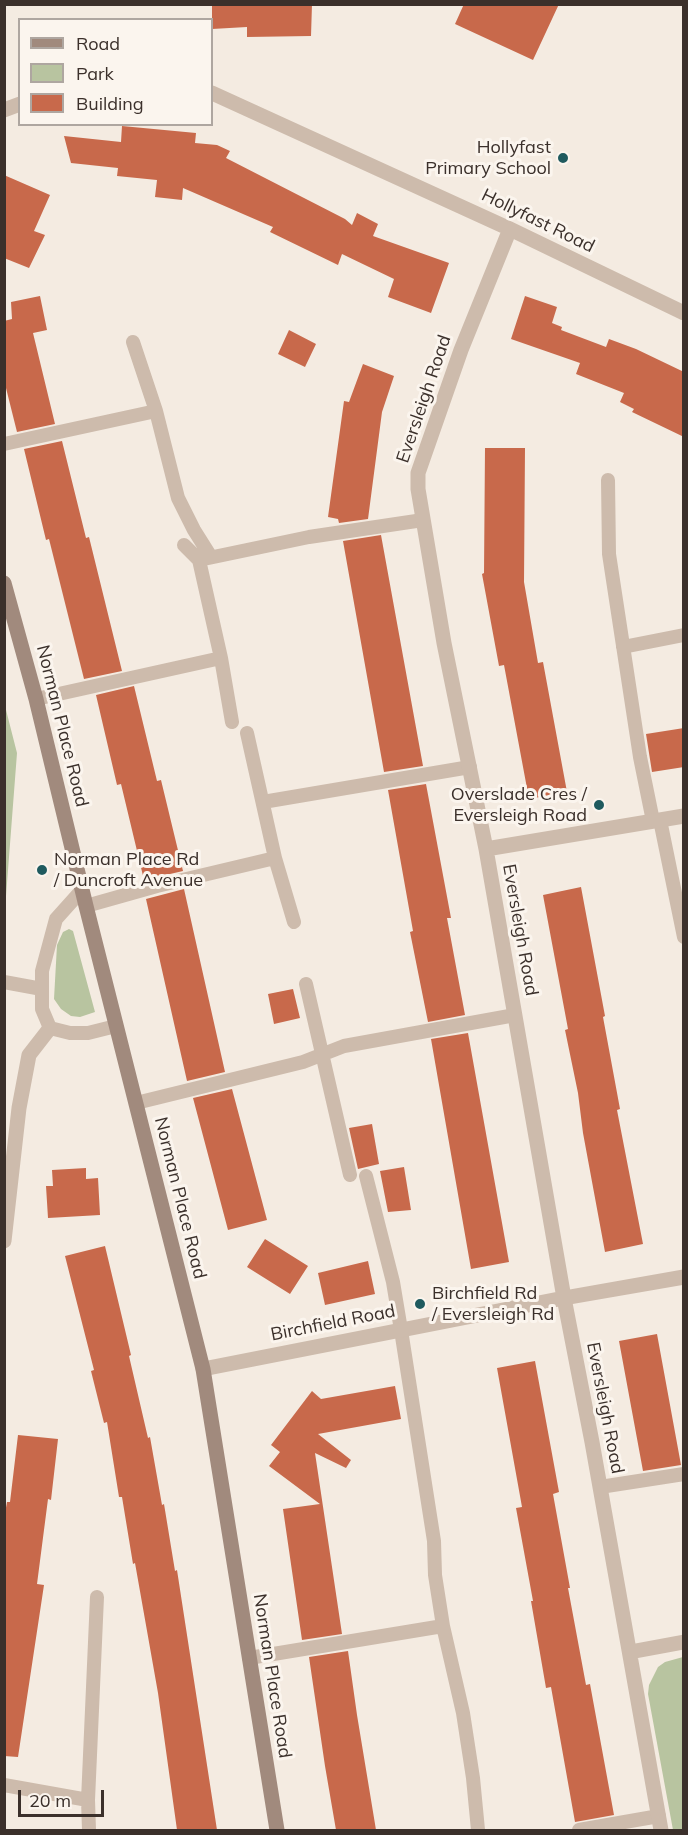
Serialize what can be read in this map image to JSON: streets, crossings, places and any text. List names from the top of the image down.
{
  "streets": {
    "street": [
      "Hollyfast Road",
      "Eversleigh Road",
      "Norman Place Road",
      "Birchfield Road"
    ]
  },
  "crossings": [
    ["Hollyfast Road", "Eversleigh Road"],
    ["Eversleigh Road", "Birchfield Road"],
    ["Norman Place Road", "Birchfield Road"]
  ],
  "places": [
    "Hollyfast Primary School",
    "Overslade Cres / Eversleigh Road",
    "Norman Place Rd / Duncroft Avenue",
    "Birchfield Rd / Eversleigh Rd"
  ],
  "legend": ["Road", "Park", "Building"],
  "scale_bar": "20 m"
}
